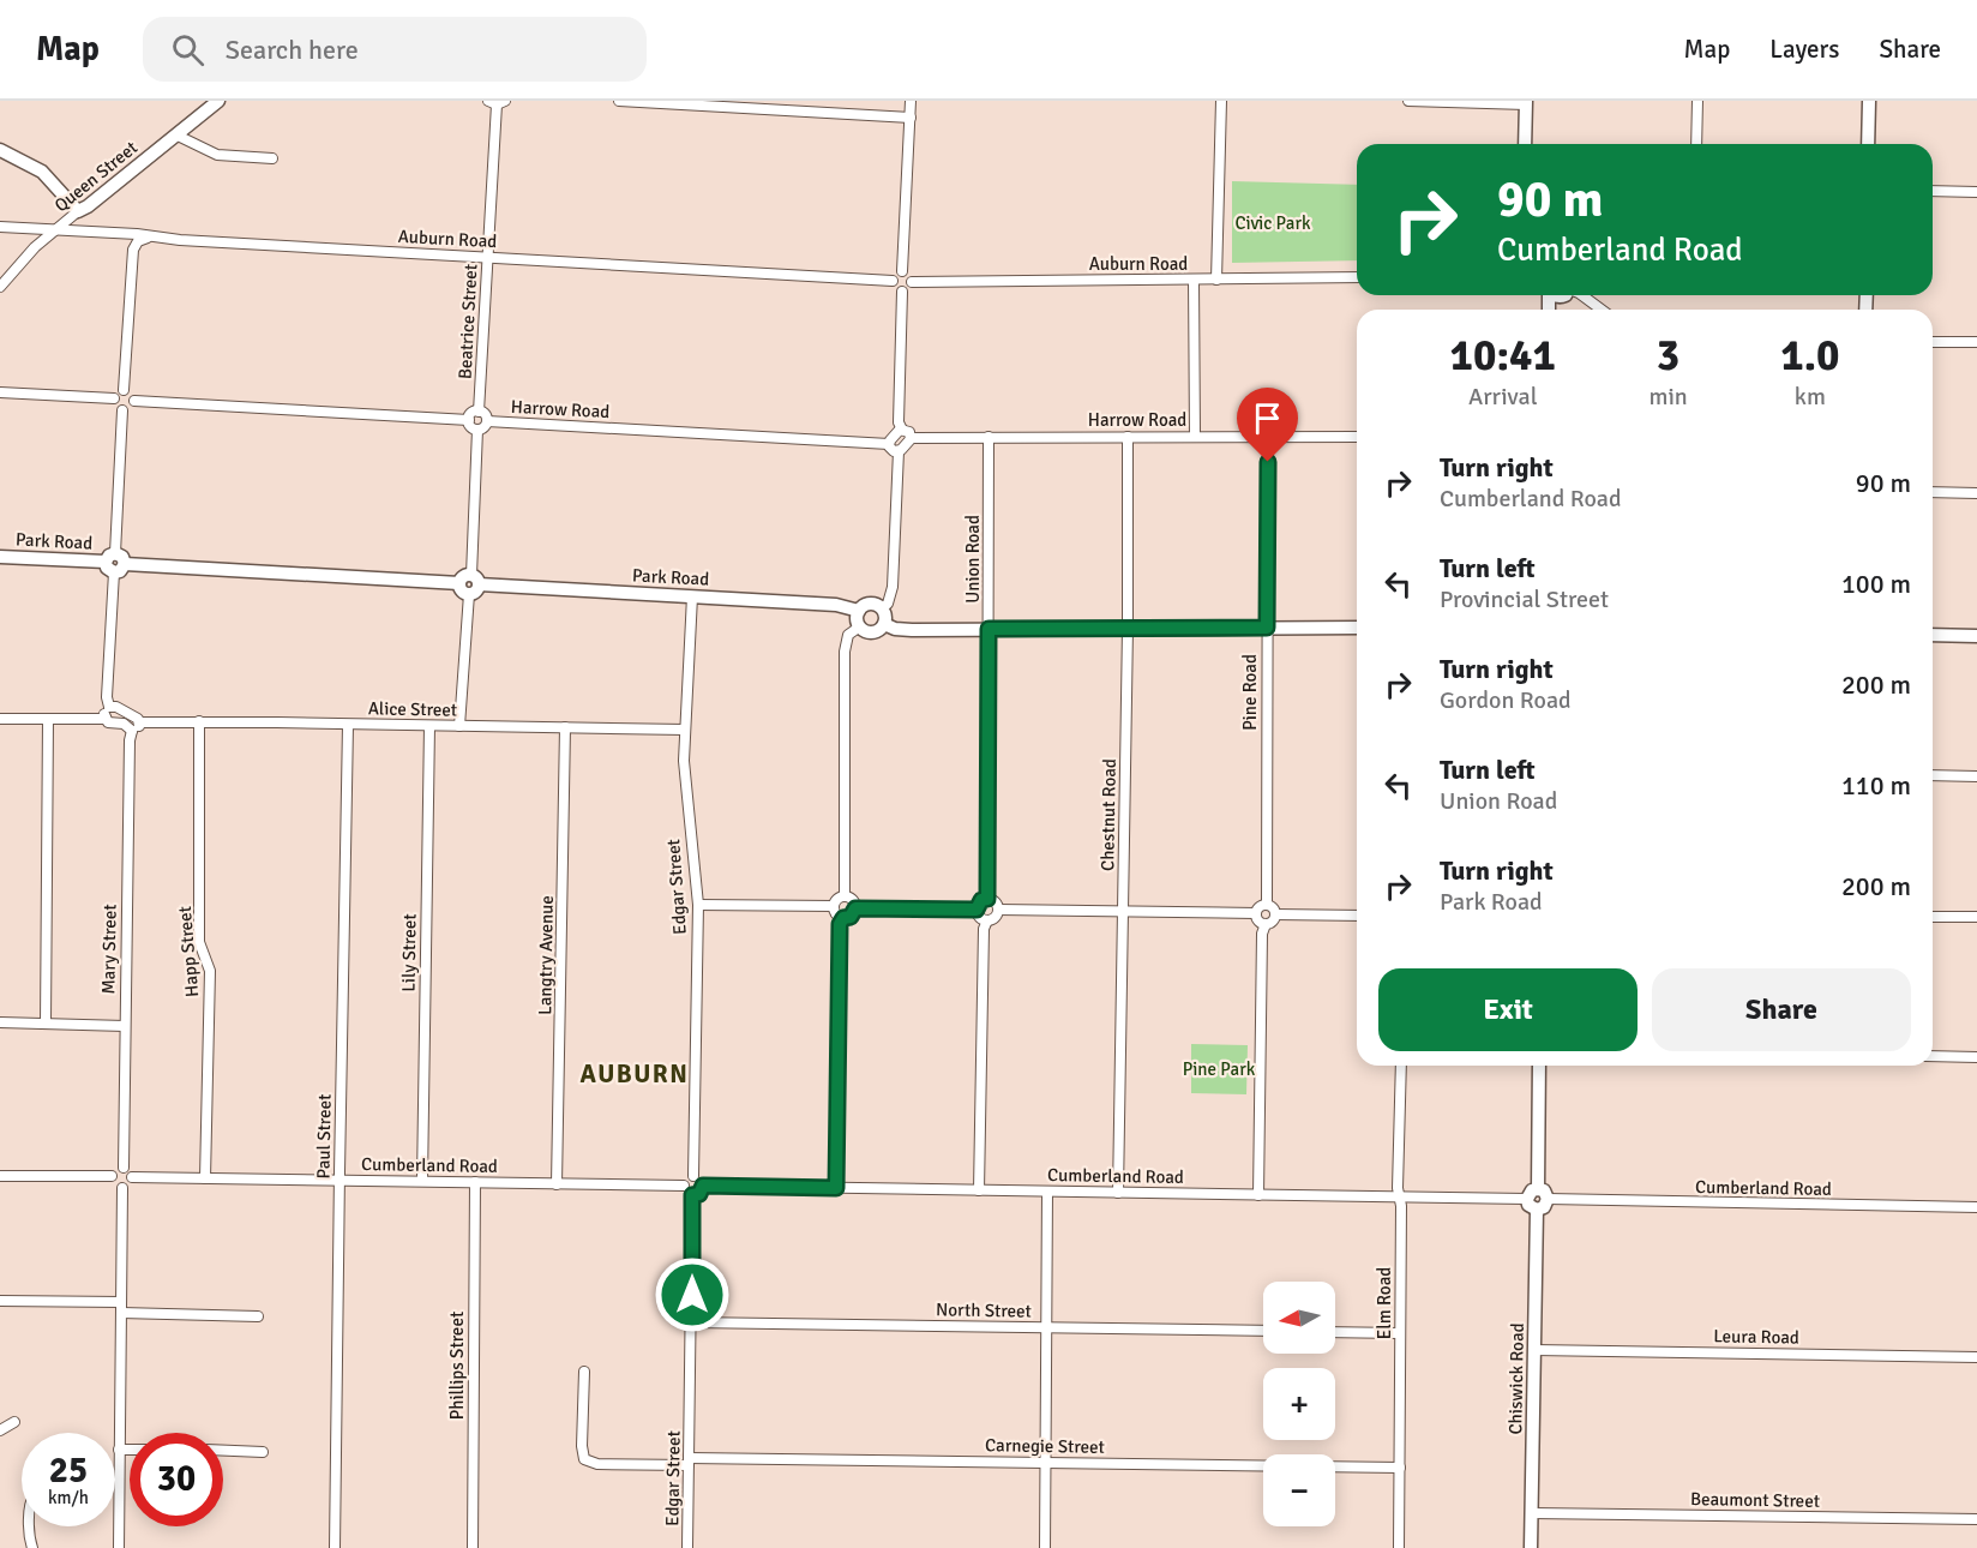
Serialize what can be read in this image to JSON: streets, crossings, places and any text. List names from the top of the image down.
{
  "streets": {
    "street": [
      "Queen Street",
      "Auburn Road",
      "Beatrice Street",
      "Harrow Road",
      "Park Road",
      "Union Road",
      "Pine Road",
      "Alice Street",
      "Chestnut Road",
      "Edgar Street",
      "Mary Street",
      "Happ Street",
      "Lily Street",
      "Langtry Avenue",
      "Paul Street",
      "Cumberland Road",
      "Elm Road",
      "North Street",
      "Leura Road",
      "Phillips Street",
      "Chiswick Road",
      "Carnegie Street",
      "Beaumont Street"
    ]
  },
  "crossings": [
    ["Queen Street", "Auburn Road"],
    ["Auburn Road", "Beatrice Street"],
    ["Beatrice Street", "Harrow Road"],
    ["Harrow Road", "Union Road"],
    ["Harrow Road", "Pine Road"],
    ["Harrow Road", "Chestnut Road"],
    ["Park Road", "Edgar Street"],
    ["Alice Street", "Edgar Street"],
    ["Alice Street", "Happ Street"],
    ["Alice Street", "Lily Street"],
    ["Alice Street", "Langtry Avenue"],
    ["Alice Street", "Paul Street"],
    ["Chestnut Road", "Cumberland Road"],
    ["Edgar Street", "Cumberland Road"],
    ["Edgar Street", "North Street"],
    ["Edgar Street", "Carnegie Street"],
    ["Mary Street", "Cumberland Road"],
    ["Happ Street", "Cumberland Road"],
    ["Lily Street", "Cumberland Road"],
    ["Langtry Avenue", "Cumberland Road"],
    ["Paul Street", "Cumberland Road"],
    ["Cumberland Road", "Elm Road"],
    ["Cumberland Road", "Phillips Street"],
    ["Cumberland Road", "Chiswick Road"],
    ["Elm Road", "Carnegie Street"],
    ["Leura Road", "Chiswick Road"],
    ["Chiswick Road", "Beaumont Street"]
  ],
  "districts": ["AUBURN"],
  "parks": ["Civic Park", "Pine Park"],
  "north": "left",
  "page": {
    "header": "Map",
    "search": "Search here",
    "nav": ["Map", "Layers", "Share"],
    "turn": ["90 m", "Cumberland Road"],
    "eta": [
      "10:41",
      "Arrival",
      "3",
      "min",
      "1.0",
      "km"
    ],
    "list": [
      {
        "name": "Turn right",
        "note": "Cumberland Road",
        "value": "90 m"
      },
      {
        "name": "Turn left",
        "note": "Provincial Street",
        "value": "100 m"
      },
      {
        "name": "Turn right",
        "note": "Gordon Road",
        "value": "200 m"
      },
      {
        "name": "Turn left",
        "note": "Union Road",
        "value": "110 m"
      },
      {
        "name": "Turn right",
        "note": "Park Road",
        "value": "200 m"
      }
    ],
    "buttons": ["Exit", "Share"],
    "map_buttons": ["+", "−"],
    "speed": "25 km/h",
    "limit": "30"
  }
}
